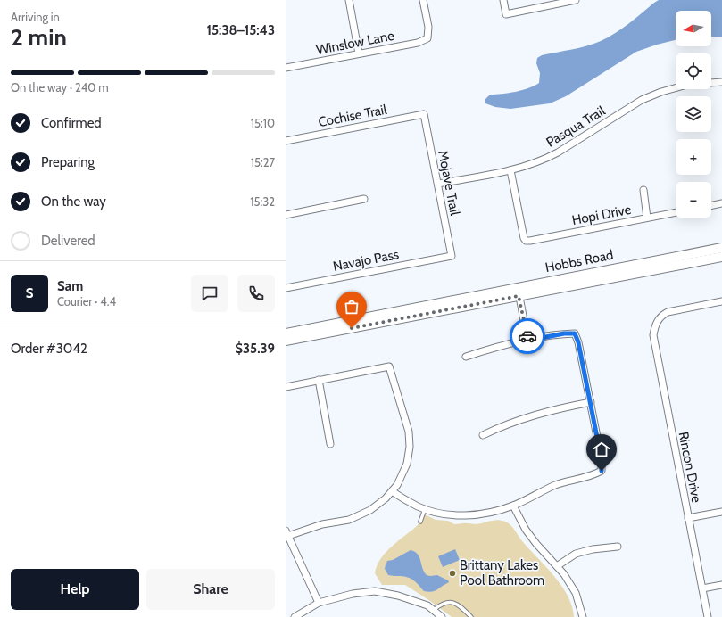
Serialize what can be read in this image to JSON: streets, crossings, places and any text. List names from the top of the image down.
{
  "streets": {
    "street": [
      "Winslow Lane",
      "Cochise Trail",
      "Pasqua Trail",
      "Mojave Trail",
      "Hopi Drive",
      "Navajo Pass",
      "Hobbs Road",
      "Rincon Drive"
    ]
  },
  "crossings": [
    ["Cochise Trail", "Mojave Trail"],
    ["Pasqua Trail", "Mojave Trail"],
    ["Pasqua Trail", "Hopi Drive"],
    ["Mojave Trail", "Navajo Pass"]
  ],
  "places": ["Brittany Lakes Pool Bathroom"],
  "north": "left",
  "page": {
    "heading": ["2 min", "Arriving in", "15:38–15:43"],
    "panel": [
      "Sam",
      "Courier · 4.4",
      "Order #3042",
      "$35.39"
    ],
    "map_buttons": ["+", "−"],
    "bar": "On the way · 240 m",
    "list": [
      ["Confirmed", "15:10"],
      ["Preparing", "15:27"],
      ["On the way", "15:32"],
      "Delivered"
    ],
    "round": "S",
    "buttons": ["Help", "Share"]
  }
}
